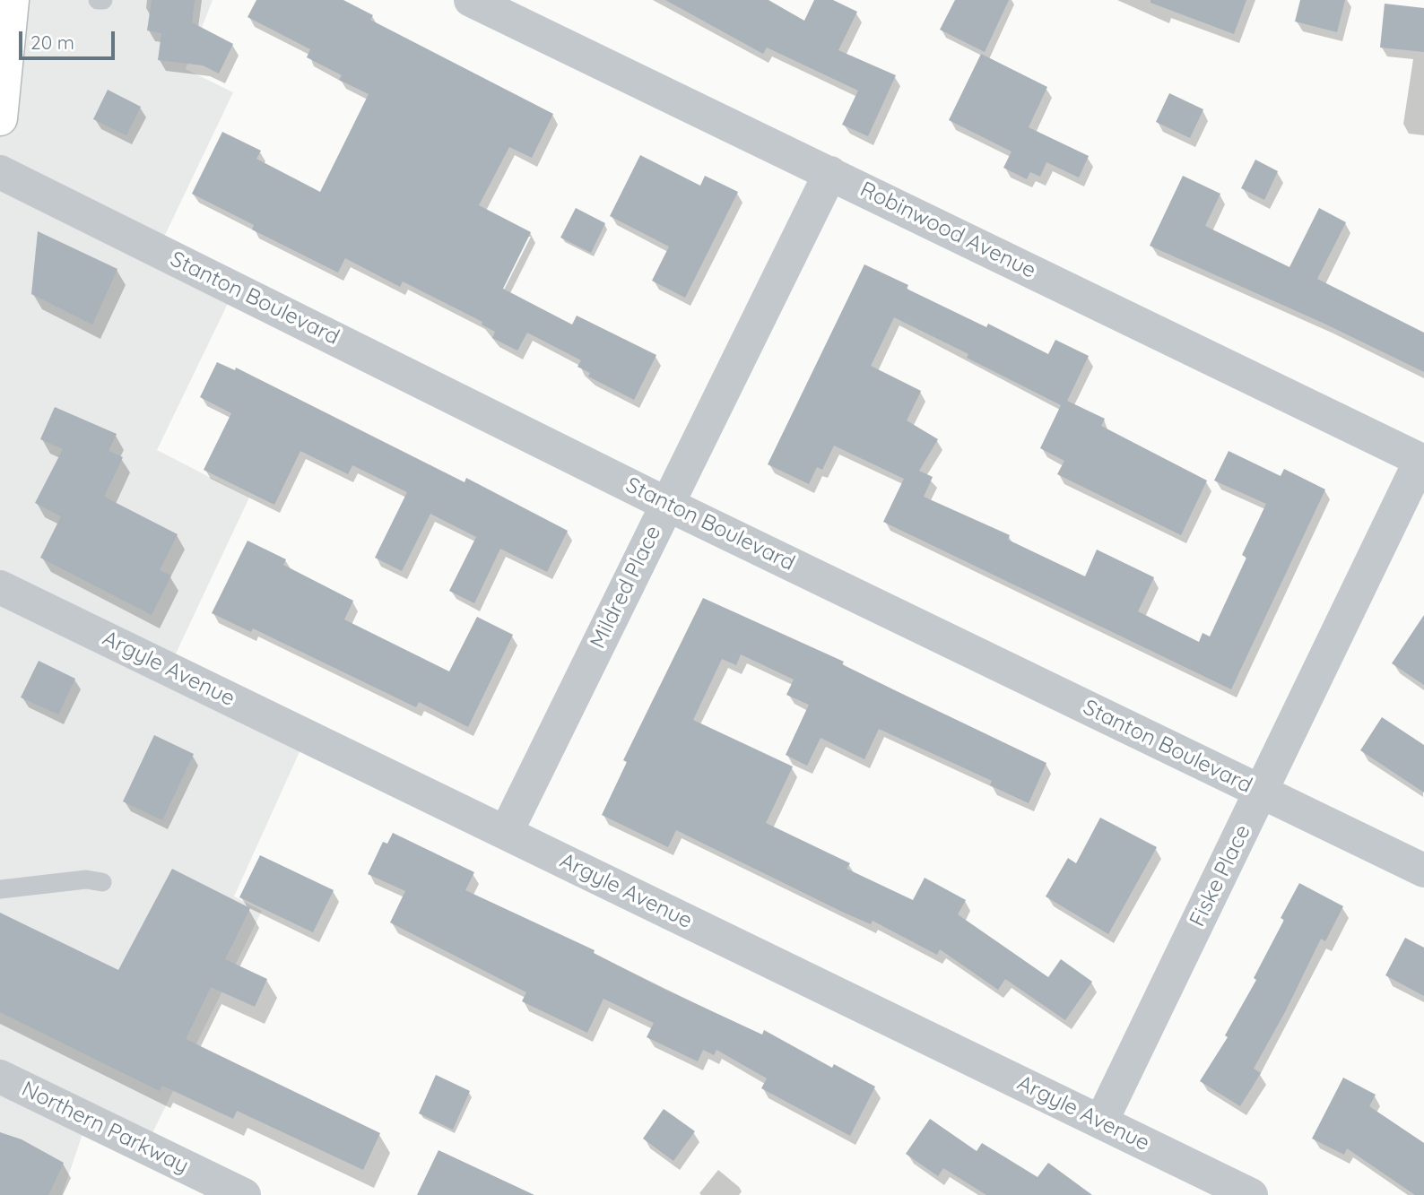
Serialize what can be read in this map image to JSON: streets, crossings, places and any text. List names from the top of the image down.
{
  "streets": {
    "street": [
      "Robinwood Avenue",
      "Stanton Boulevard",
      "Mildred Place",
      "Argyle Avenue",
      "Fiske Place",
      "Northern Parkway"
    ]
  },
  "crossings": [
    ["Robinwood Avenue", "Mildred Place"],
    ["Robinwood Avenue", "Fiske Place"],
    ["Stanton Boulevard", "Mildred Place"],
    ["Stanton Boulevard", "Fiske Place"],
    ["Mildred Place", "Argyle Avenue"],
    ["Argyle Avenue", "Fiske Place"]
  ],
  "scale_bar": "20 m"
}
